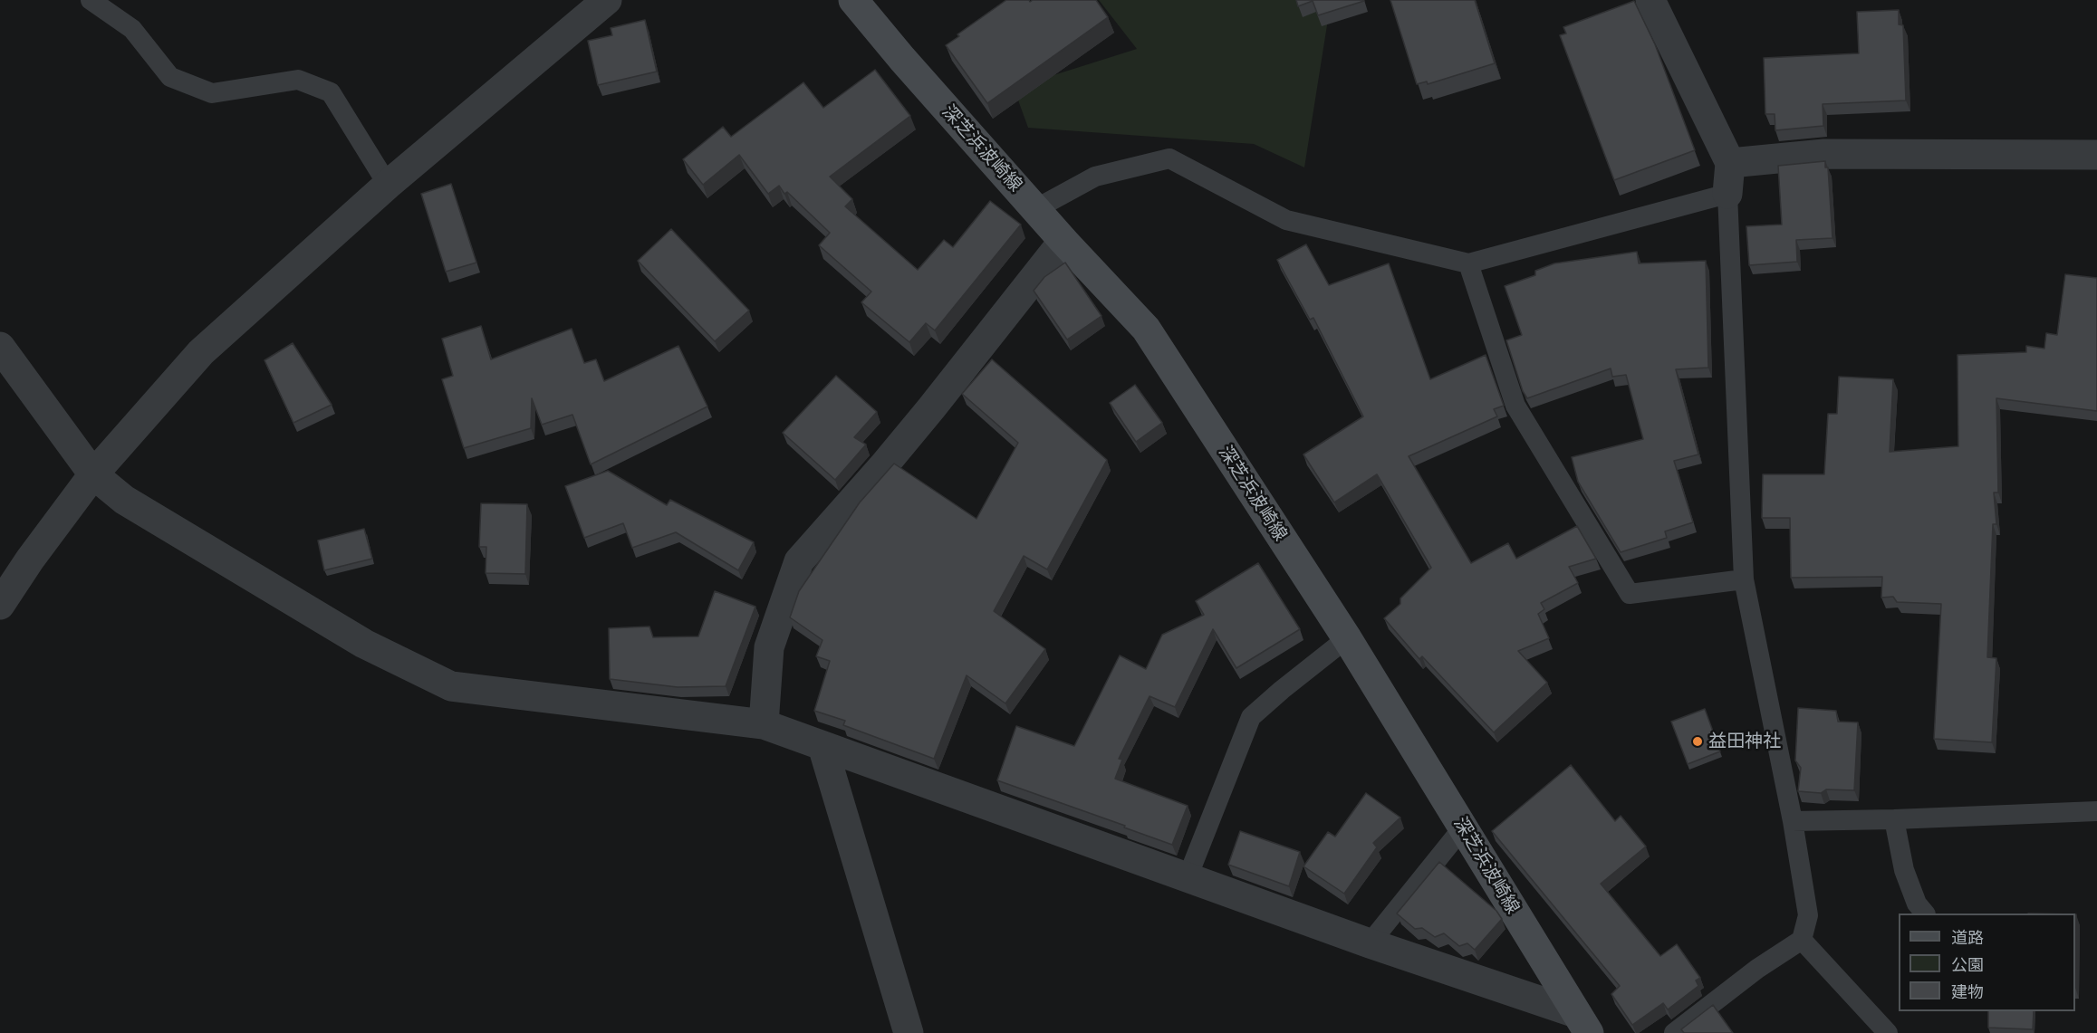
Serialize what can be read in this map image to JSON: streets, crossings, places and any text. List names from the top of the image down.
{
  "streets": {
    "main road": ["深芝浜波崎線"]
  },
  "places": ["益田神社"],
  "legend": ["道路", "公園", "建物"]
}
